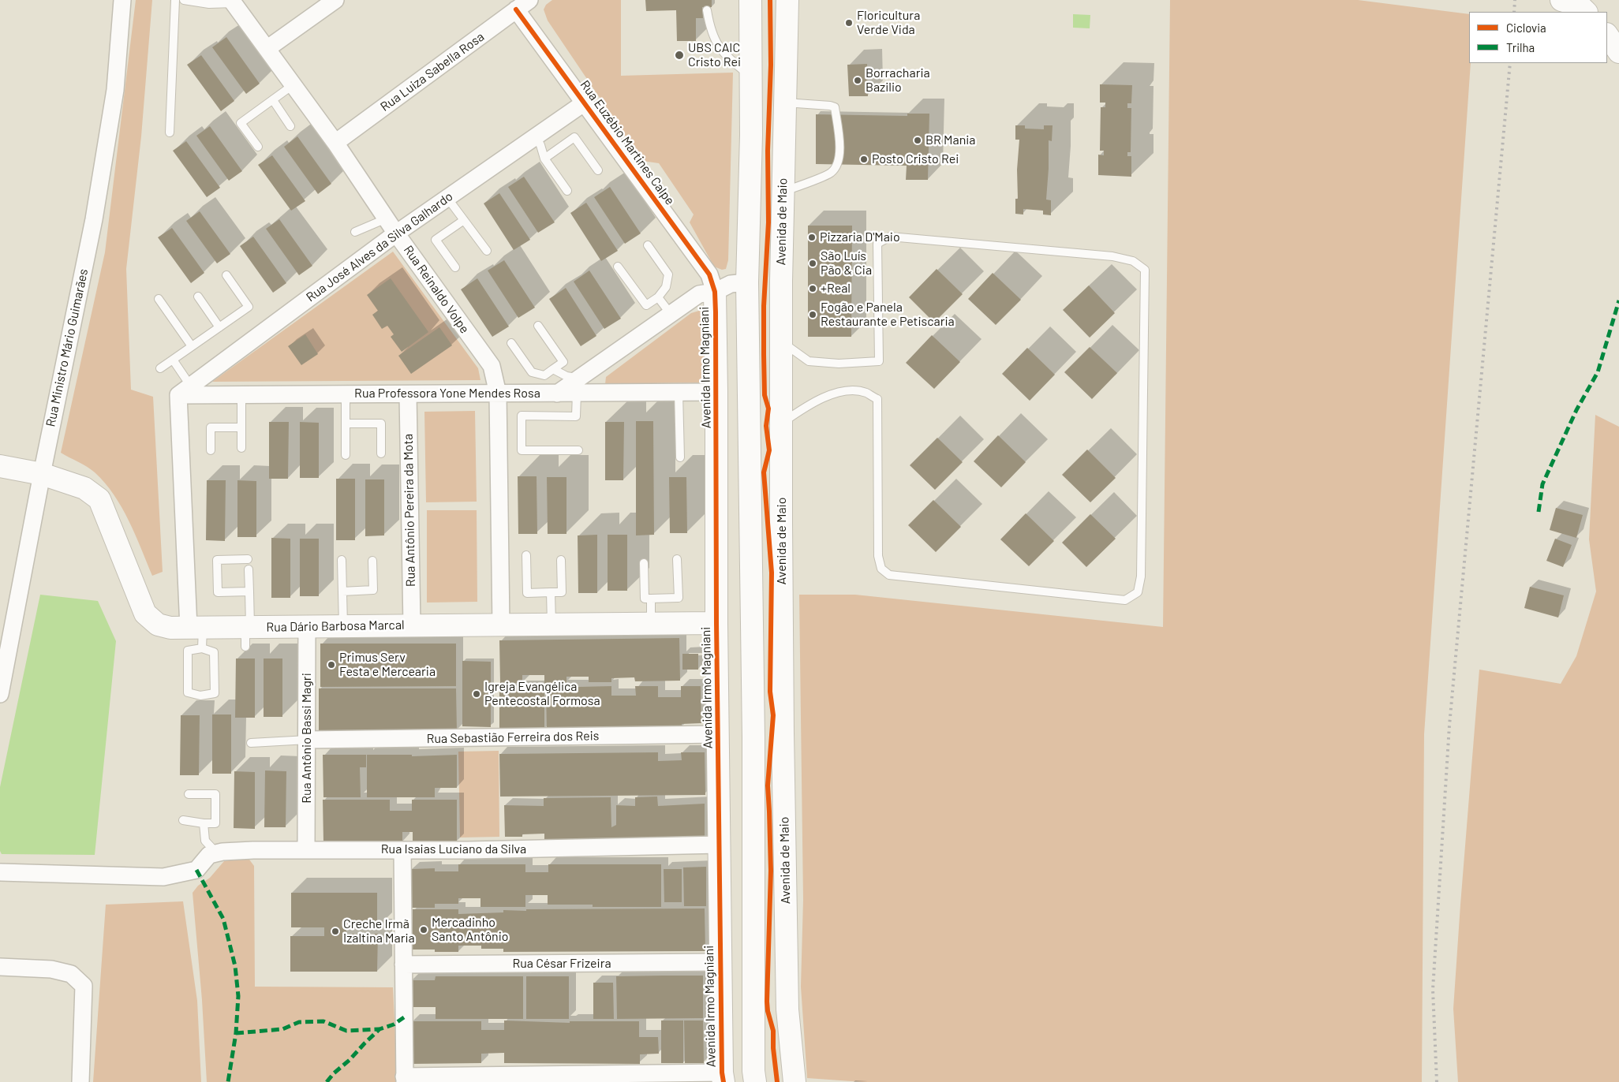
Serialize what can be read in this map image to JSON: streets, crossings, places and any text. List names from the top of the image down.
{
  "streets": {
    "main road": ["Avenida de Maio", "Avenida Irmo Magniani", "Rua Dário Barbosa Marcal"],
    "street": [
      "Rua Luiza Sabella Rosa",
      "Rua Euzébio Martines Calpe",
      "Rua José Alves da Silva Galhardo",
      "Rua Reinaldo Volpe",
      "Rua Ministro Mário Guimarães",
      "Rua Professora Yone Mendes Rosa",
      "Rua Antônio Pereira da Mota",
      "Rua Sebastião Ferreira dos Reis",
      "Rua Antônio Bassi Magri",
      "Rua Isaias Luciano da Silva",
      "Rua César Frizeira"
    ]
  },
  "crossings": [
    ["Rua Luiza Sabella Rosa", "Rua Euzébio Martines Calpe"],
    ["Rua Luiza Sabella Rosa", "Rua Reinaldo Volpe"],
    ["Rua Euzébio Martines Calpe", "Rua José Alves da Silva Galhardo"],
    ["Rua Euzébio Martines Calpe", "Avenida Irmo Magniani"],
    ["Rua José Alves da Silva Galhardo", "Rua Reinaldo Volpe"],
    ["Rua José Alves da Silva Galhardo", "Rua Professora Yone Mendes Rosa"],
    ["Rua Reinaldo Volpe", "Rua Professora Yone Mendes Rosa"],
    ["Rua Reinaldo Volpe", "Rua Dário Barbosa Marcal"],
    ["Rua Ministro Mário Guimarães", "Rua Dário Barbosa Marcal"],
    ["Avenida Irmo Magniani", "Rua Dário Barbosa Marcal"],
    ["Avenida Irmo Magniani", "Rua Sebastião Ferreira dos Reis"],
    ["Avenida Irmo Magniani", "Rua Isaias Luciano da Silva"],
    ["Avenida Irmo Magniani", "Rua César Frizeira"],
    ["Rua Professora Yone Mendes Rosa", "Rua Antônio Pereira da Mota"],
    ["Rua Antônio Pereira da Mota", "Rua Dário Barbosa Marcal"],
    ["Rua Dário Barbosa Marcal", "Rua Antônio Bassi Magri"],
    ["Rua Sebastião Ferreira dos Reis", "Rua Antônio Bassi Magri"],
    ["Rua Antônio Bassi Magri", "Rua Isaias Luciano da Silva"]
  ],
  "places": [
    "Floricultura Verde Vida",
    "UBS CAIC Cristo Rei",
    "Borracharia Bazilio",
    "BR Mania",
    "Posto Cristo Rei",
    "Pizzaria D'Maio",
    "São Luís Pão & Cia",
    "+Real",
    "Fogão e Panela Restaurante e Petiscaria",
    "Primus Serv Festa e Mercearia",
    "Igreja Evangélica Pentecostal Formosa",
    "Mercadinho Santo Antônio",
    "Creche Irmã Izaltina Maria"
  ],
  "legend": ["Ciclovia", "Trilha"]
}
